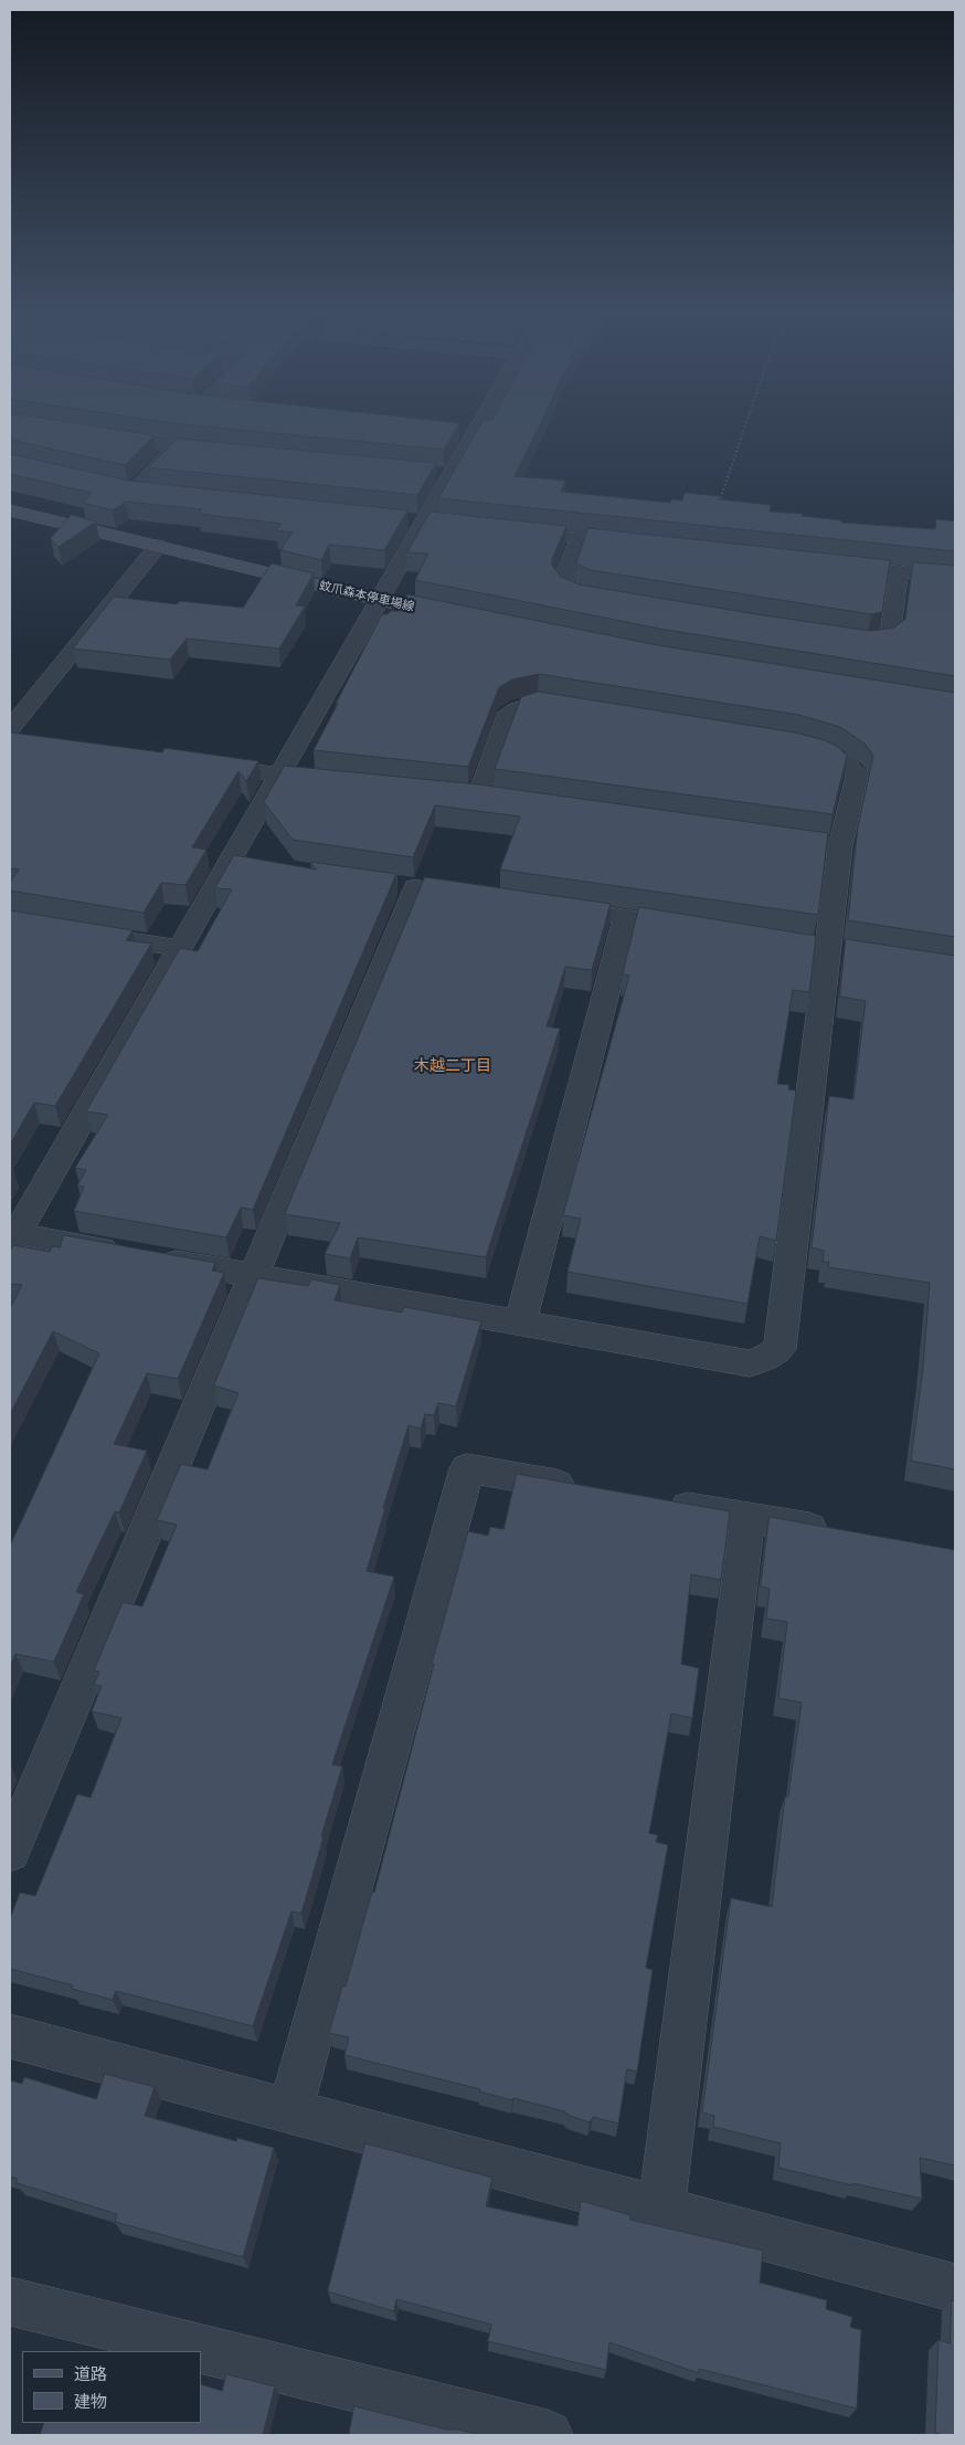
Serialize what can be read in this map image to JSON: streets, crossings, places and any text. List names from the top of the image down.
{
  "streets": {
    "main road": ["蚊爪森本停車場線"]
  },
  "districts": ["木越二丁目"],
  "legend": ["道路", "建物"]
}
